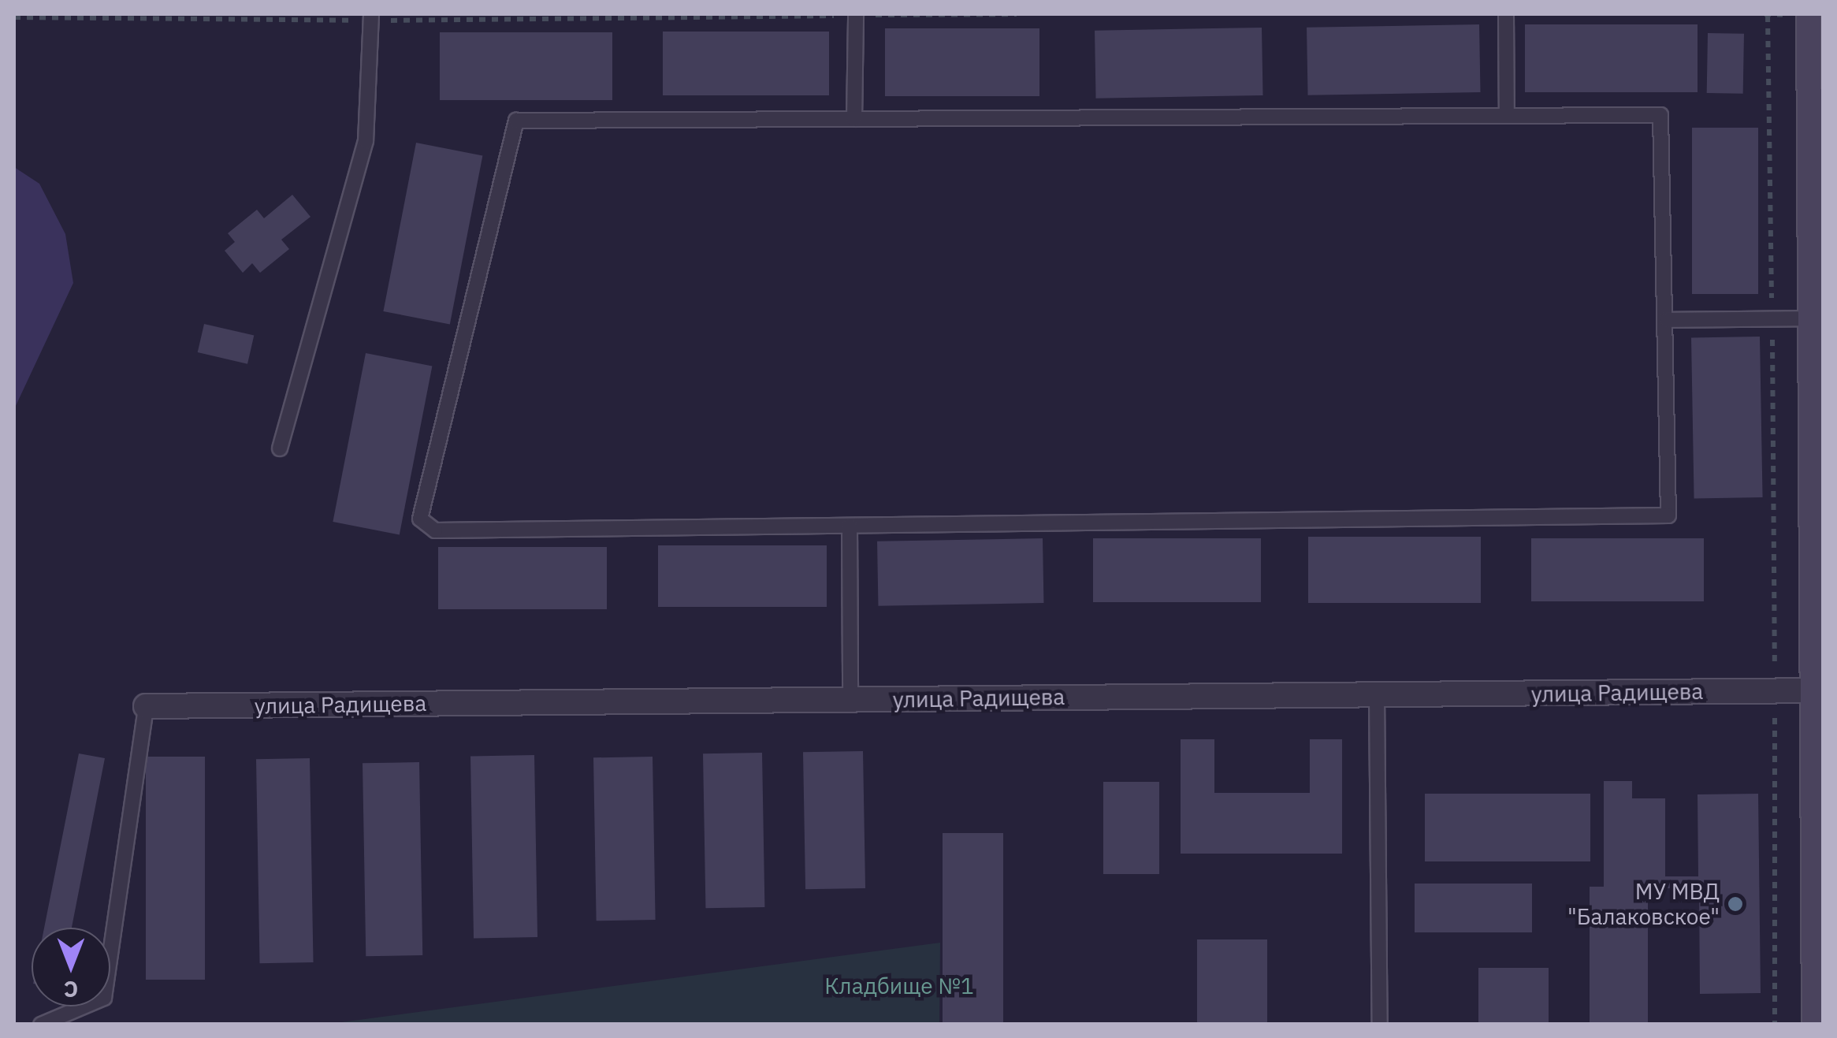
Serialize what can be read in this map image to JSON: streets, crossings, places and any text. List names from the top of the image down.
{
  "streets": {
    "street": ["улица Радищева"]
  },
  "parks": ["Кладбище №1"],
  "places": ["МУ МВД \"Балаковское\""],
  "north": "bottom"
}
